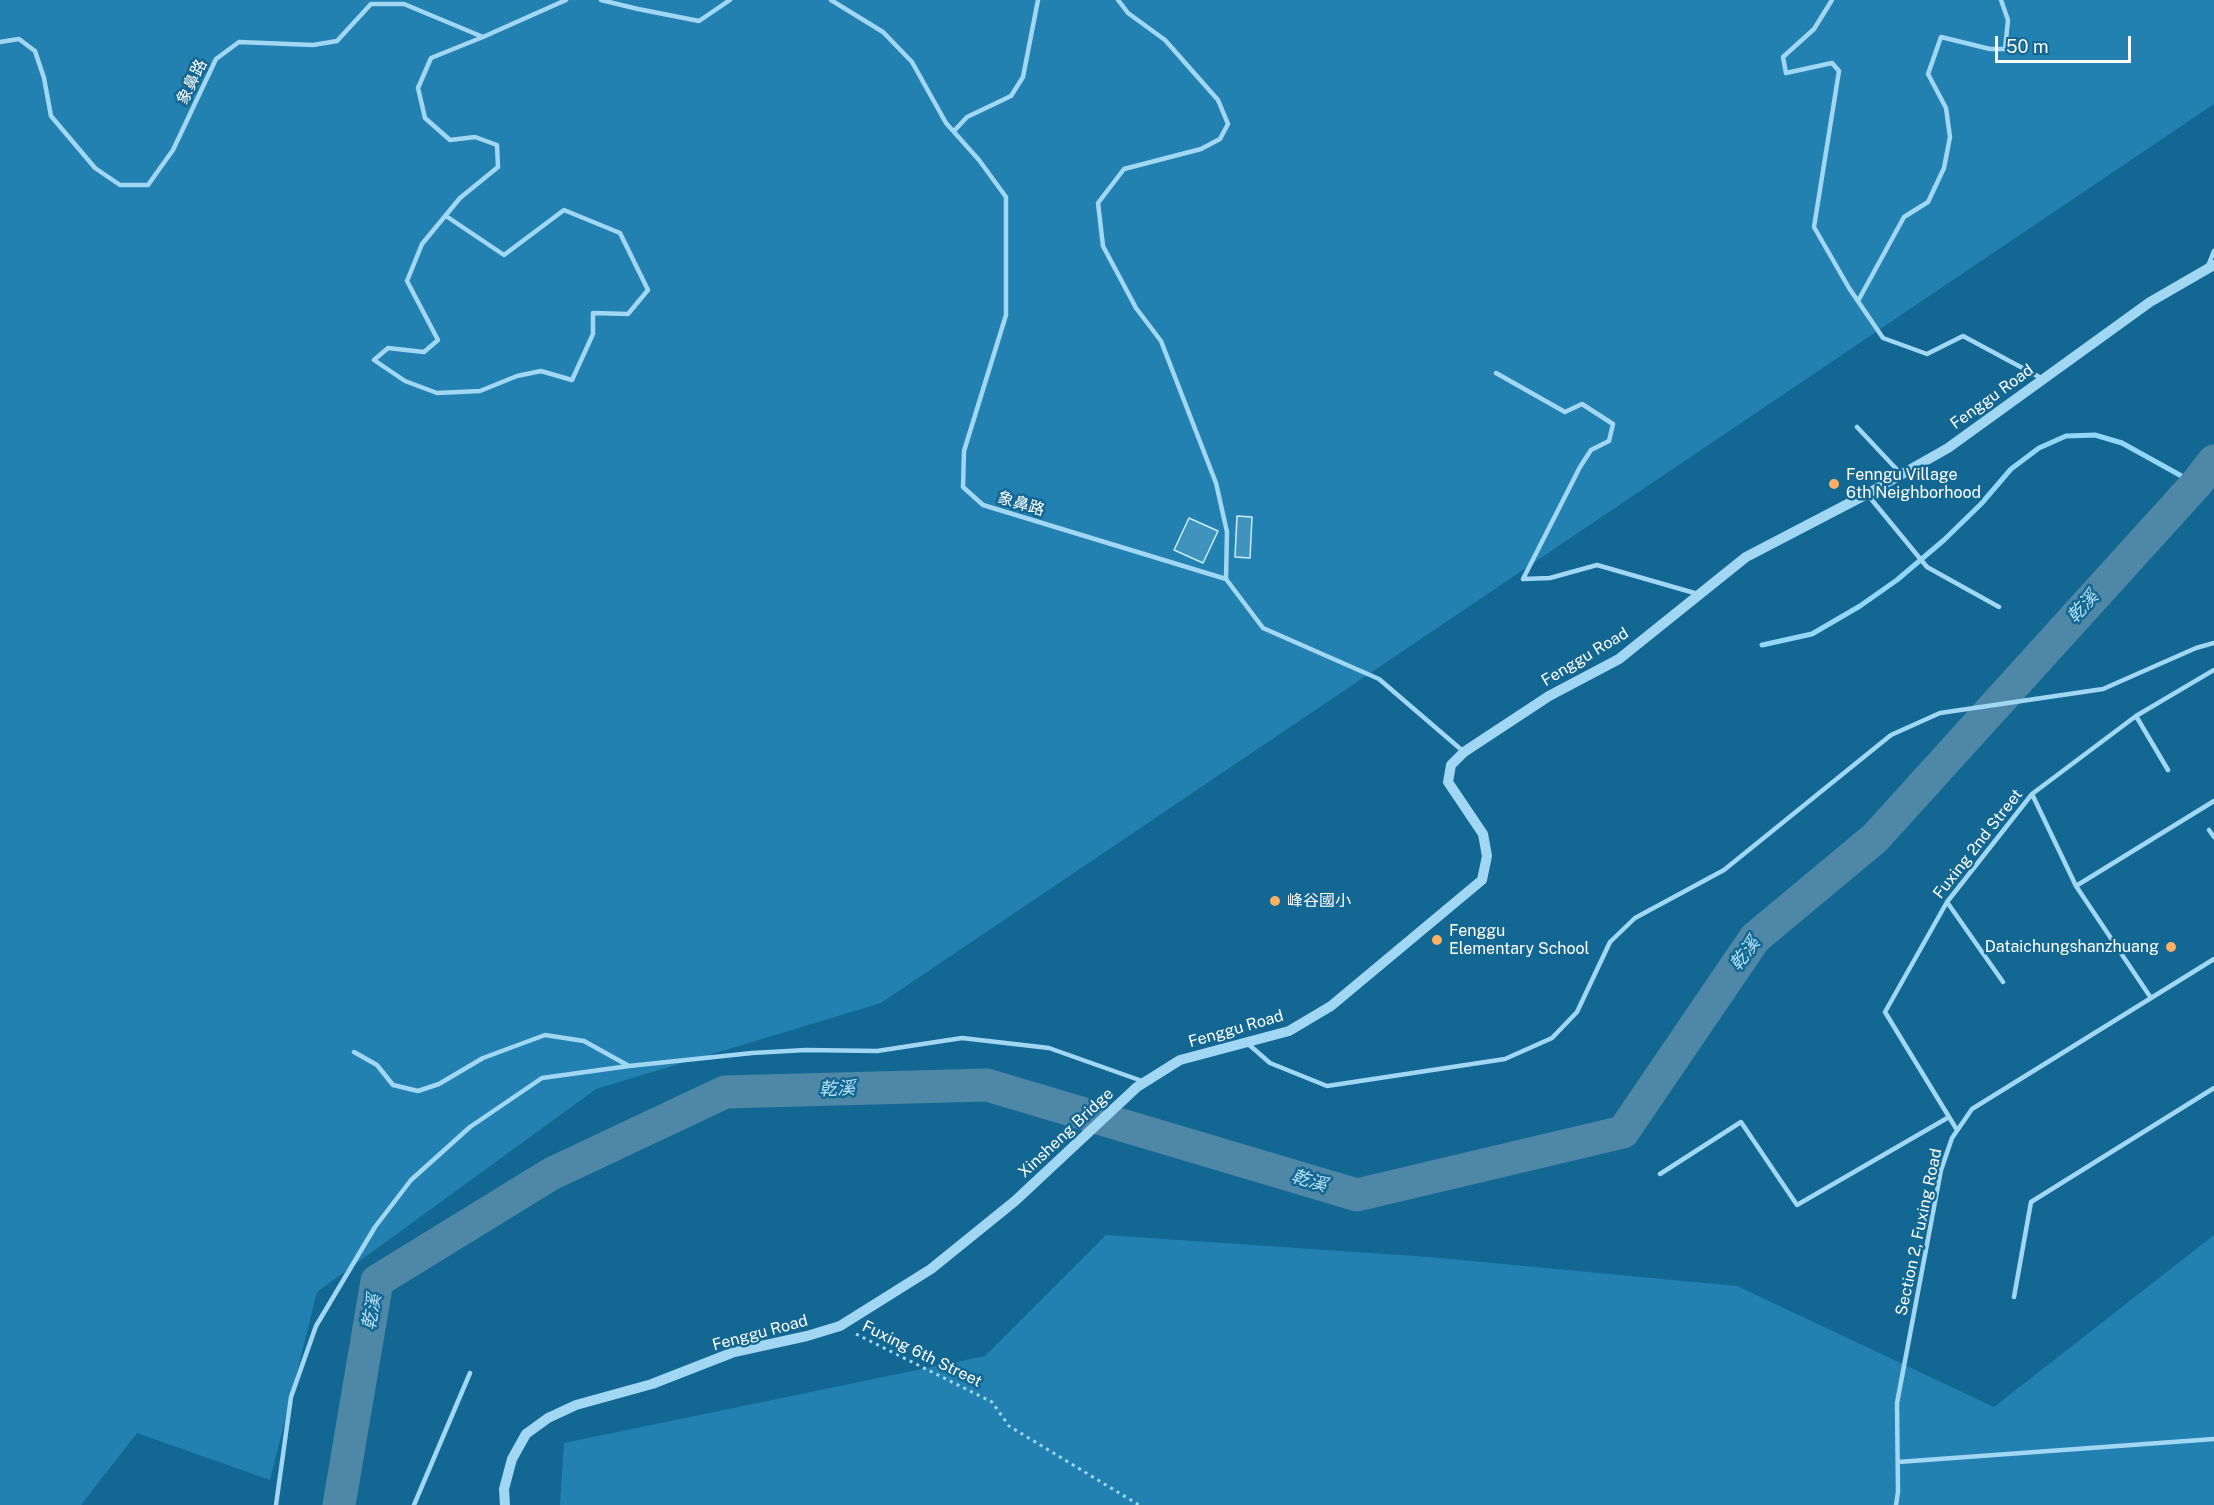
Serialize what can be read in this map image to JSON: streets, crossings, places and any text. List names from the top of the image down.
{
  "streets": {
    "street": ["Fenggu Road", "Xinsheng Bridge"],
    "lane": ["象鼻路", "Fuxing 2nd Street", "Section 2, Fuxing Road"],
    "path": ["Fuxing 6th Street"]
  },
  "crossings": [
    ["Fenggu Road", "Xinsheng Bridge"],
    ["Fenggu Road", "Fuxing 6th Street"],
    ["Fuxing 2nd Street", "Section 2, Fuxing Road"]
  ],
  "water": ["乾溪"],
  "places": [
    "Fenngu Village 6th Neighborhood",
    "峰谷國小",
    "Fenggu Elementary School",
    "Dataichungshanzhuang"
  ],
  "scale_bar": "50 m"
}
